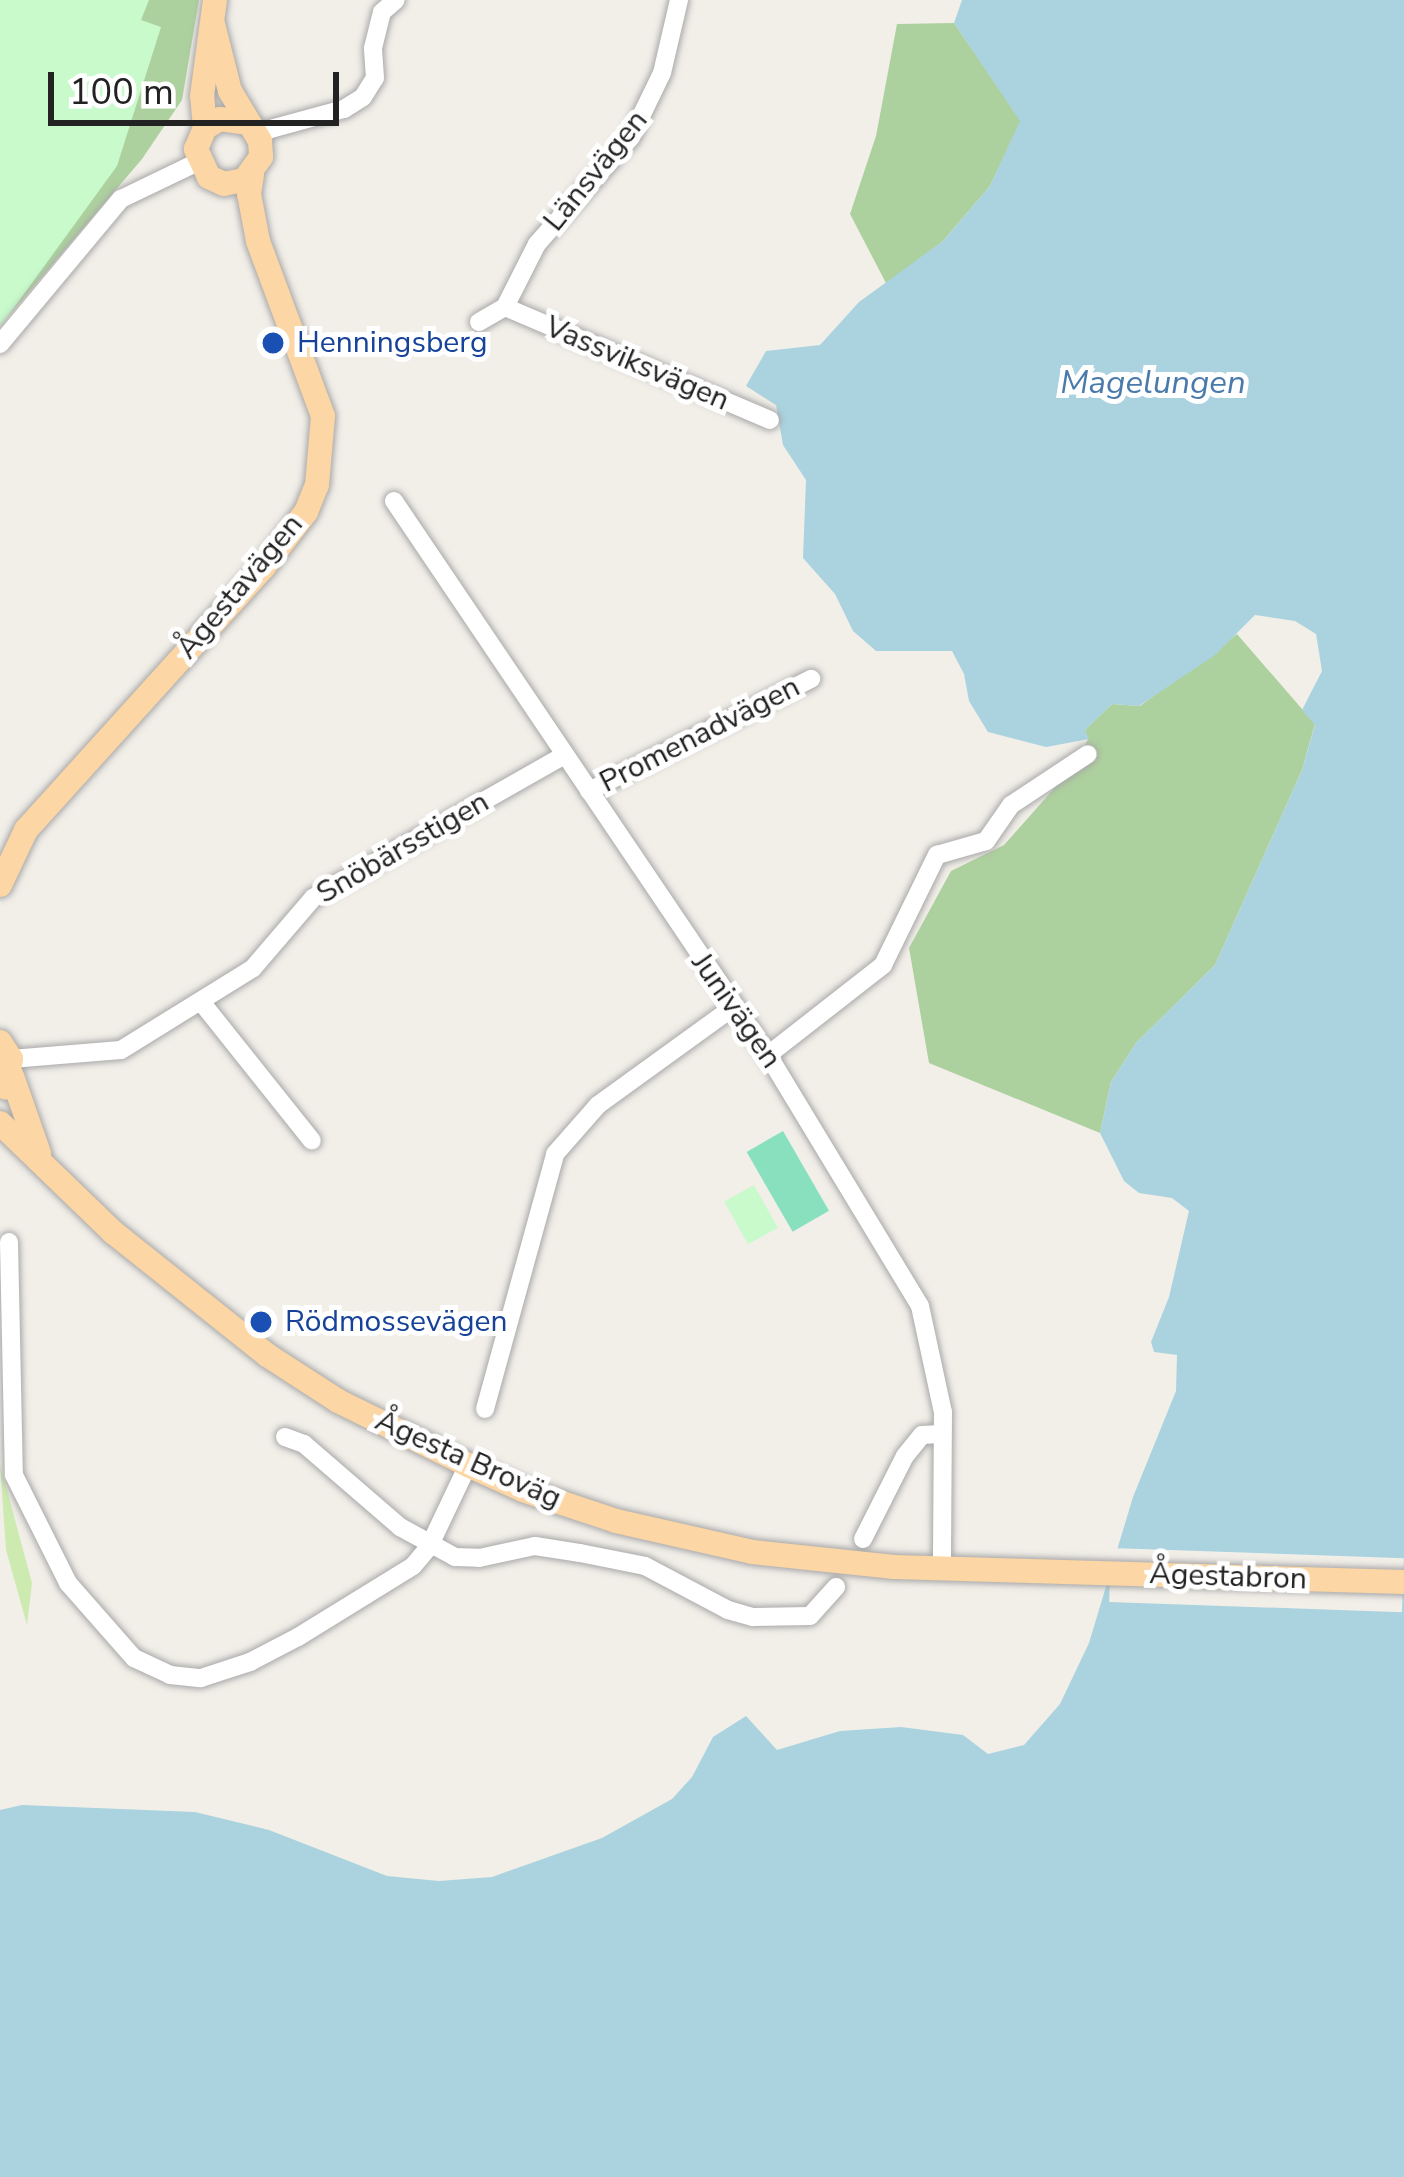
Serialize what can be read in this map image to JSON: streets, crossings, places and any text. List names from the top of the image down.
{
  "streets": {
    "main road": ["Ågestavägen", "Ågesta Broväg", "Ågestabron"],
    "street": [
      "Länsvägen",
      "Vassviksvägen",
      "Promenadvägen",
      "Snöbärsstigen",
      "Junivägen"
    ]
  },
  "crossings": [
    ["Länsvägen", "Vassviksvägen"],
    ["Promenadvägen", "Junivägen"],
    ["Snöbärsstigen", "Junivägen"],
    ["Snöbärsstigen", "Ågesta Broväg"],
    ["Junivägen", "Ågesta Broväg"],
    ["Ågesta Broväg", "Ågestabron"]
  ],
  "water": ["Magelungen"],
  "places": ["Henningsberg", "Rödmossevägen"],
  "scale_bar": "100 m"
}
